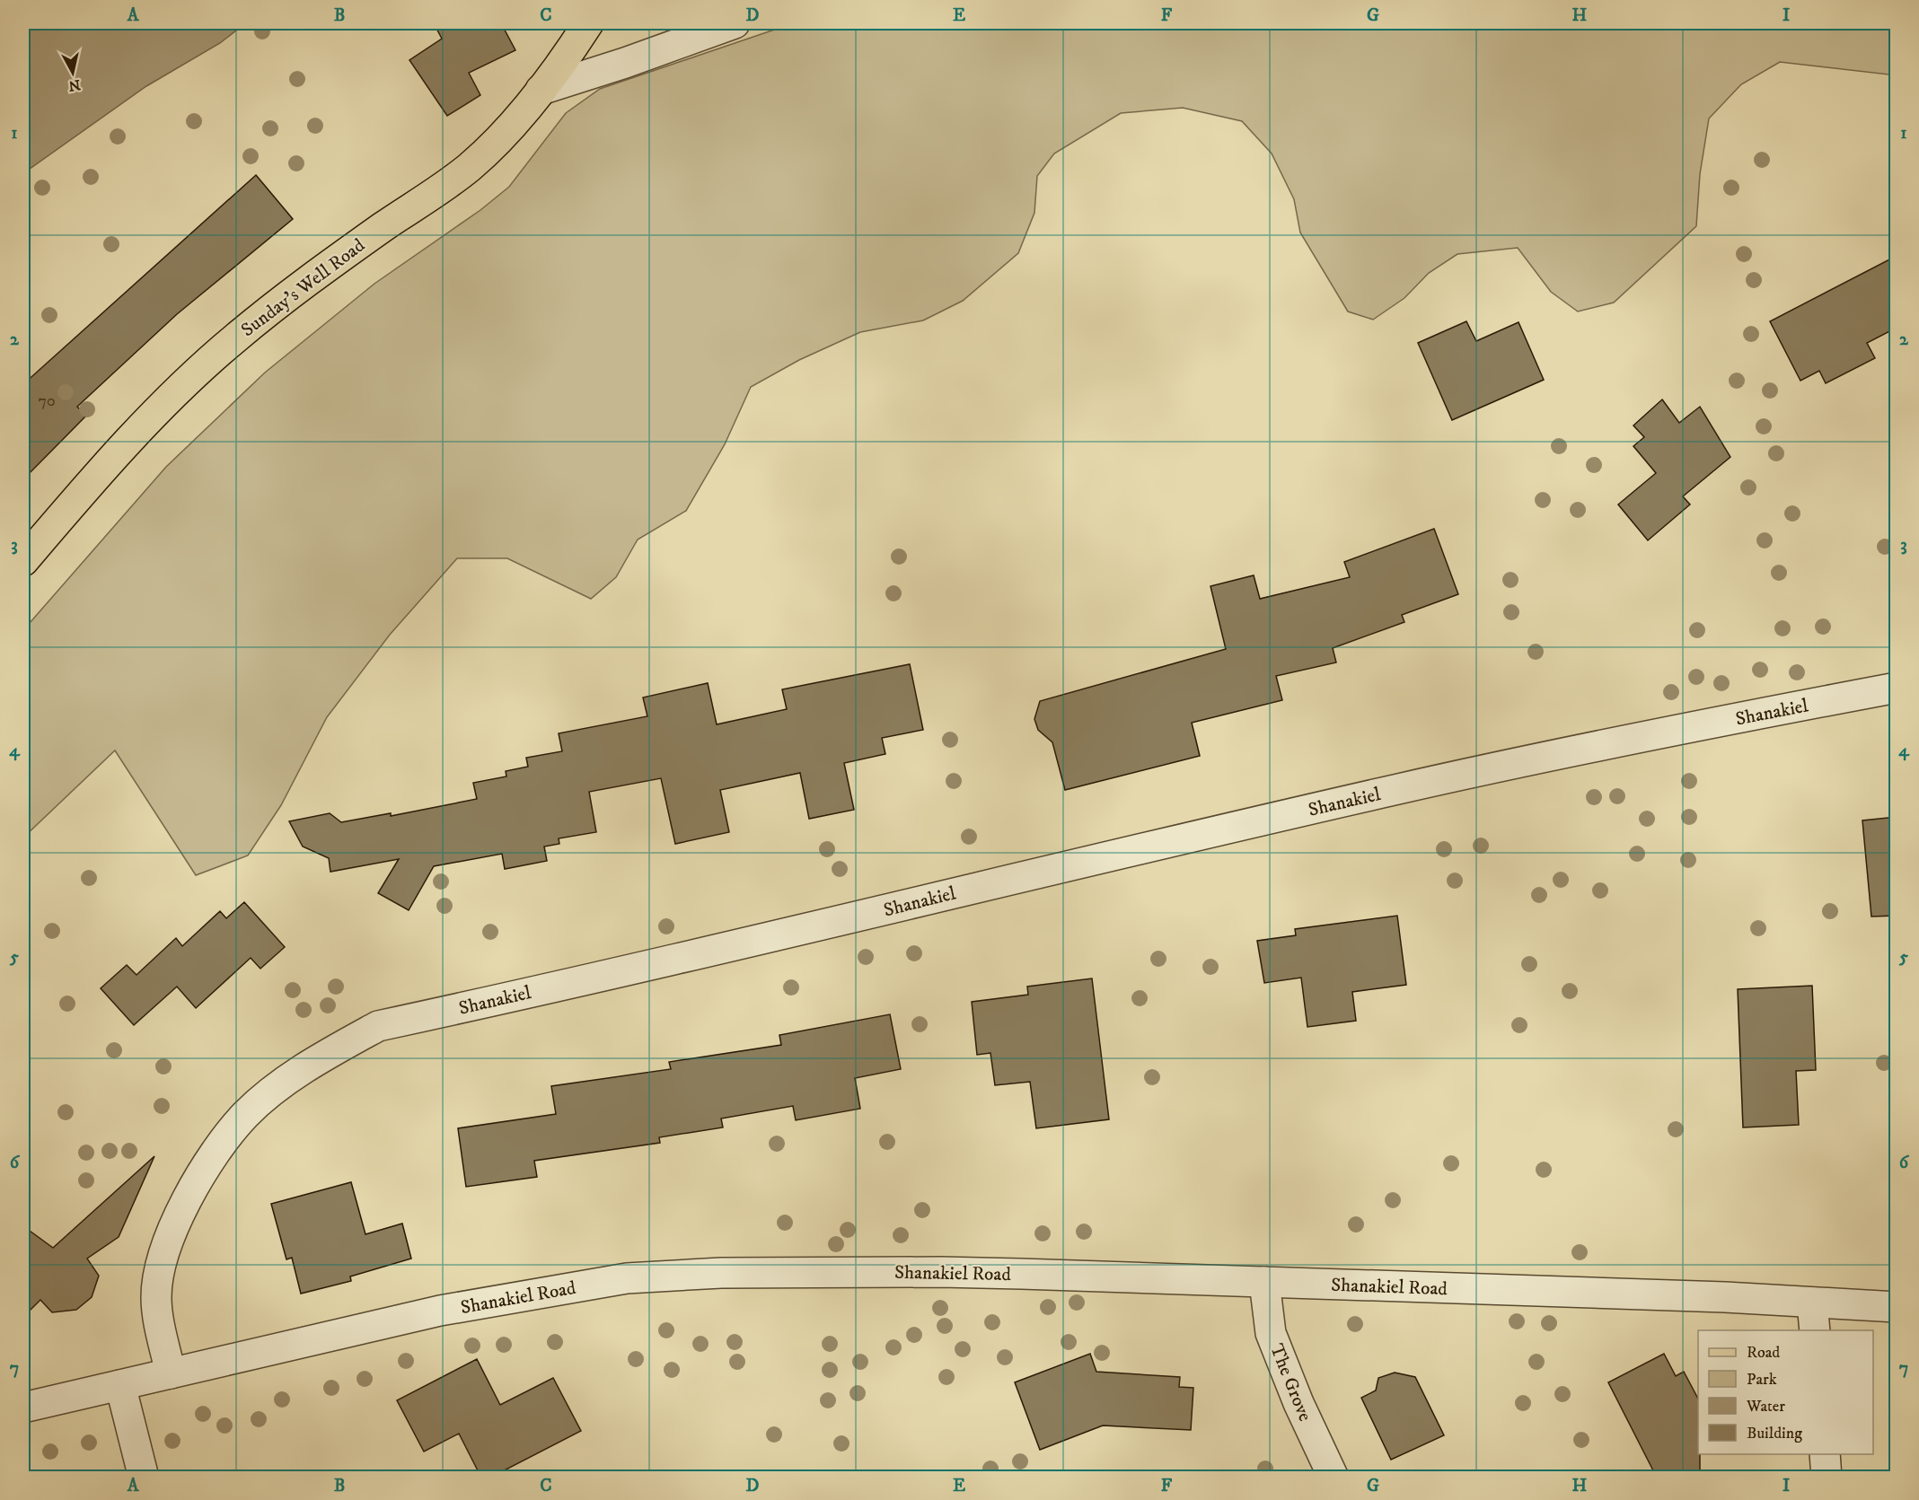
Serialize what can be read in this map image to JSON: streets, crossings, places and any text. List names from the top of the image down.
{
  "streets": {
    "main road": ["Sunday's Well Road"],
    "street": ["Shanakiel", "Shanakiel Road", "The Grove"]
  },
  "crossings": [
    ["Shanakiel", "Shanakiel Road"],
    ["Shanakiel Road", "The Grove"]
  ],
  "house_numbers": ["70"],
  "legend": [
    "Road",
    "Park",
    "Water",
    "Building"
  ],
  "north": "bottom",
  "grid": {
    "columns": [
      "A",
      "B",
      "C",
      "D",
      "E",
      "F",
      "G",
      "H",
      "I"
    ],
    "rows": [
      "1",
      "2",
      "3",
      "4",
      "5",
      "6",
      "7"
    ]
  }
}
